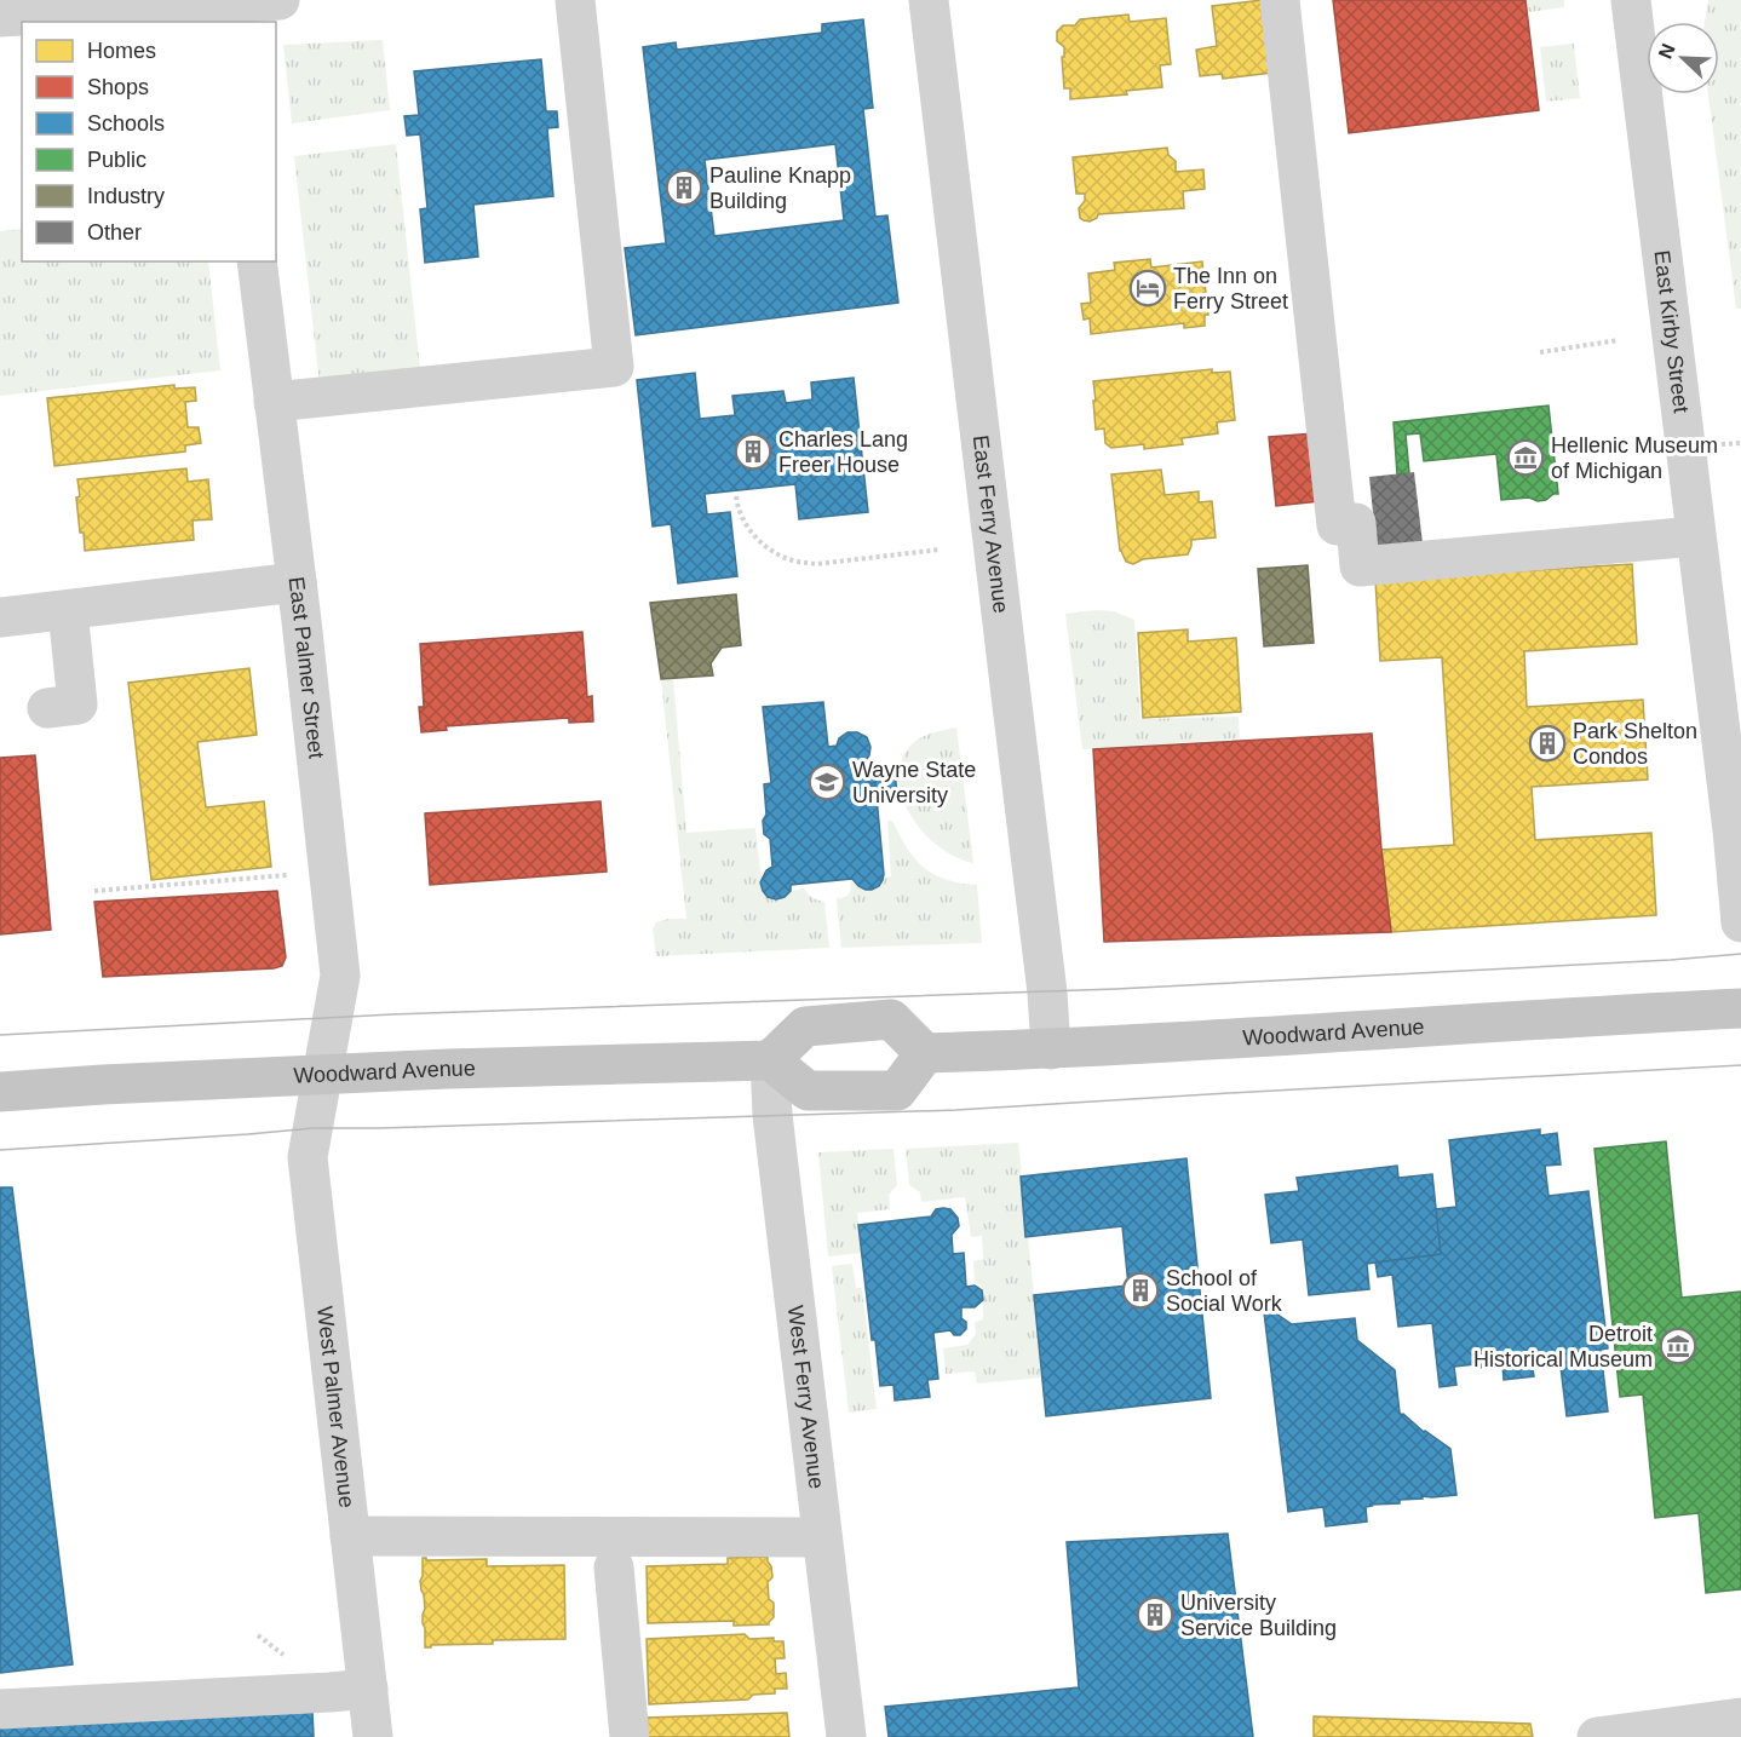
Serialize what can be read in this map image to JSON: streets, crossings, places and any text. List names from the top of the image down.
{
  "streets": {
    "main road": ["Woodward Avenue"],
    "street": [
      "East Kirby Street",
      "East Ferry Avenue",
      "East Palmer Street",
      "West Ferry Avenue",
      "West Palmer Avenue"
    ]
  },
  "crossings": [
    ["East Ferry Avenue", "Woodward Avenue"],
    ["East Palmer Street", "Woodward Avenue"],
    ["East Palmer Street", "West Palmer Avenue"],
    ["Woodward Avenue", "West Ferry Avenue"],
    ["Woodward Avenue", "West Palmer Avenue"]
  ],
  "places": {
    "building": [
      "Pauline Knapp Building",
      "Charles Lang Freer House",
      "Park Shelton Condos",
      "School of Social Work",
      "University Service Building"
    ],
    "hotel": ["The Inn on Ferry Street"],
    "museum": ["Hellenic Museum of Michigan", "Detroit Historical Museum"],
    "school or university": ["Wayne State University"]
  },
  "legend": [
    "Homes",
    "Shops",
    "Schools",
    "Public",
    "Industry",
    "Other"
  ],
  "north": "top left"
}
